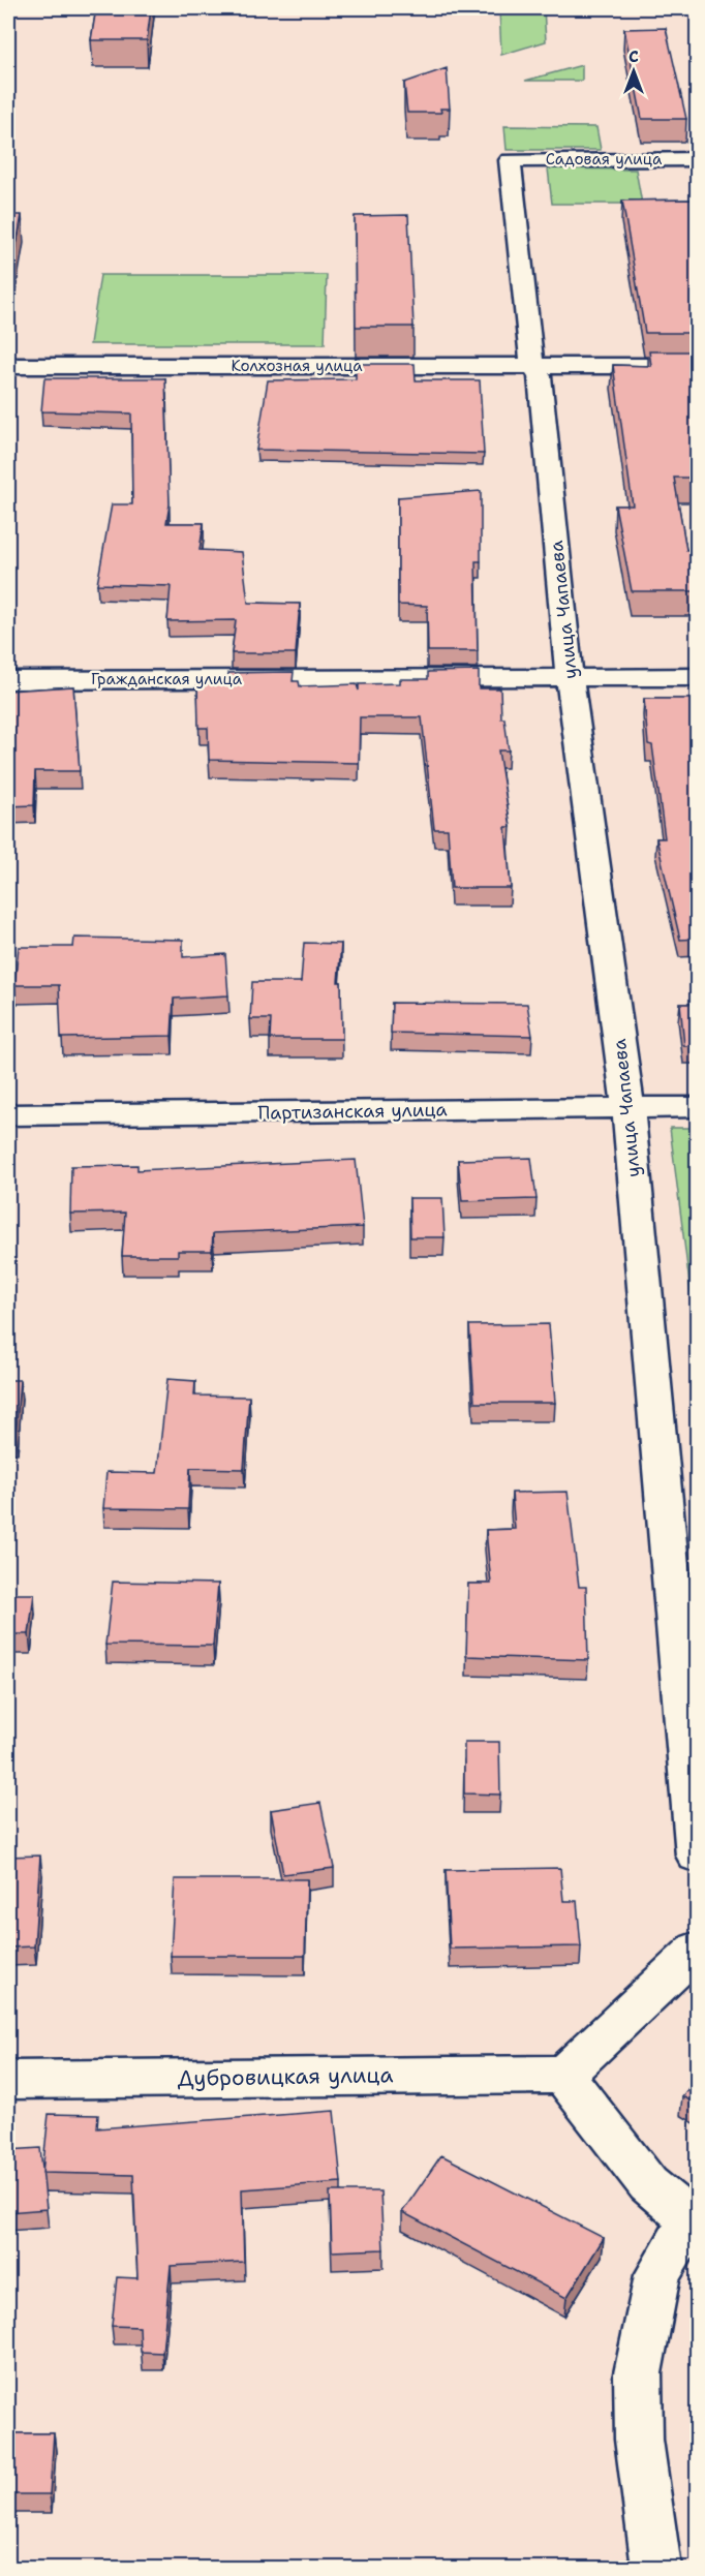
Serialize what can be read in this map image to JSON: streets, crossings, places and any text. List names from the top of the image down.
{
  "streets": {
    "street": [
      "Садовая улица",
      "Колхозная улица",
      "улица Чапаева",
      "Гражданская улица",
      "Партизанская улица",
      "Дубровицкая улица"
    ]
  },
  "crossings": [
    ["Садовая улица", "улица Чапаева"],
    ["Колхозная улица", "улица Чапаева"],
    ["улица Чапаева", "Гражданская улица"],
    ["улица Чапаева", "Партизанская улица"]
  ],
  "north": "top"
}
